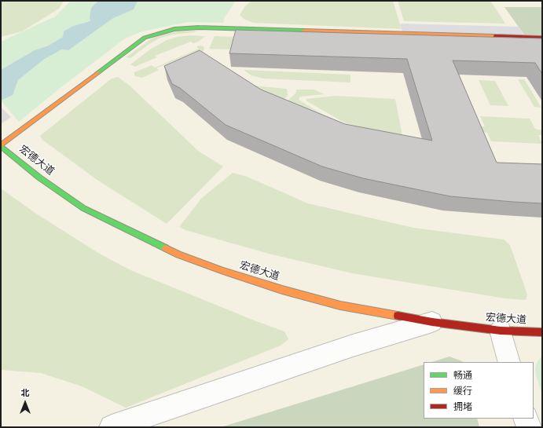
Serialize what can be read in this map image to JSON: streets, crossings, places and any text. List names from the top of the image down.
{
  "streets": {
    "street": ["宏德大道"]
  },
  "legend": ["畅通", "缓行", "拥堵"],
  "north": "top"
}
